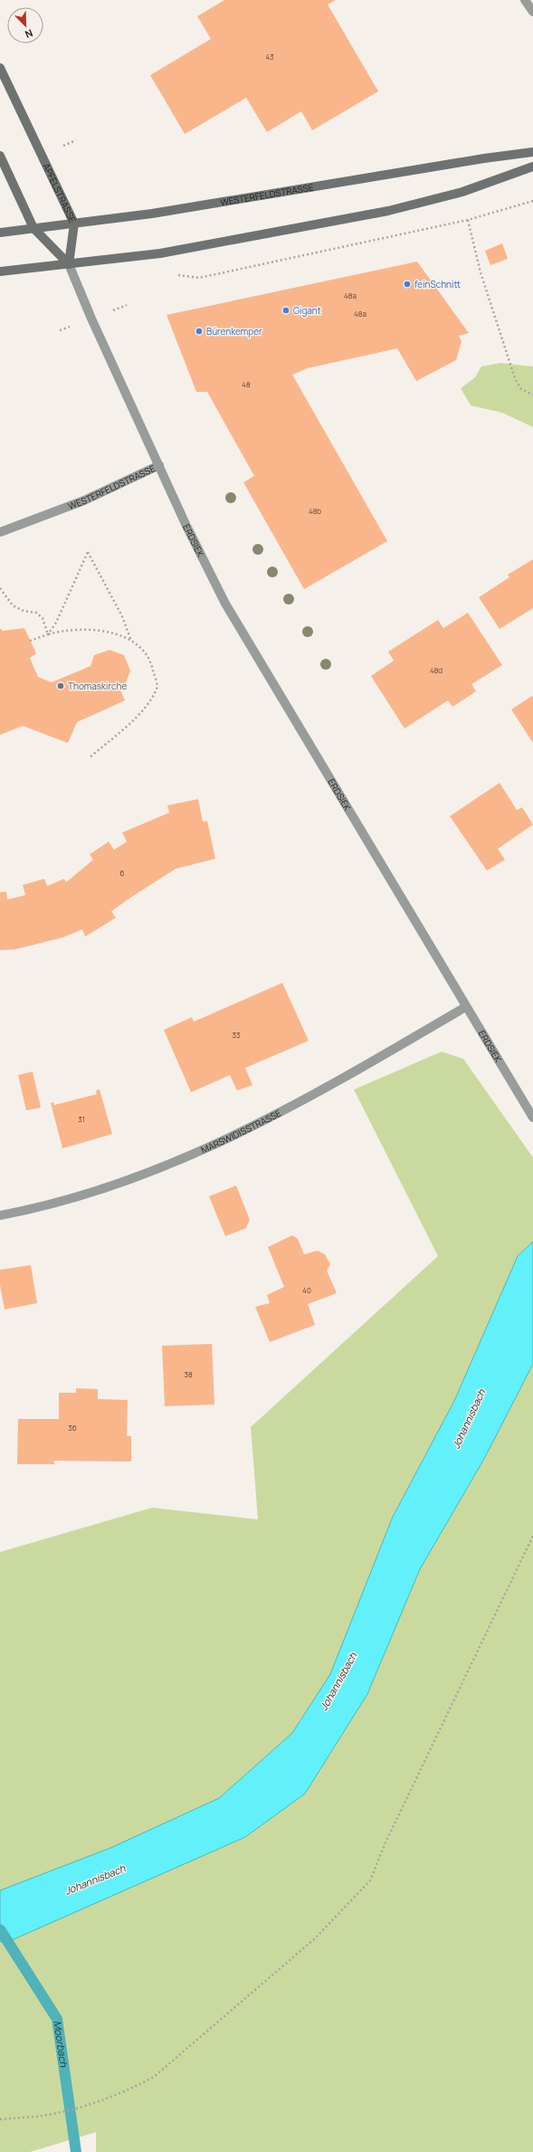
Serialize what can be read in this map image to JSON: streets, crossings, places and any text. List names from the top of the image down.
{
  "streets": {
    "main road": ["APFELSTRASSE", "WESTERFELDSTRASSE"],
    "street": ["ERDSIEK", "MARSWIDISSTRASSE"]
  },
  "crossings": [
    ["APFELSTRASSE", "WESTERFELDSTRASSE"],
    ["WESTERFELDSTRASSE", "ERDSIEK"],
    ["ERDSIEK", "MARSWIDISSTRASSE"]
  ],
  "water": ["Johannisbach", "Moorbach"],
  "places": [
    "feinSchnitt",
    "Gigant",
    "Bürenkemper",
    "Thomaskirche"
  ],
  "house_numbers": [
    "43",
    "48a",
    "48a",
    "48",
    "48b",
    "48d",
    "6",
    "33",
    "31",
    "40",
    "38",
    "36"
  ],
  "north": "bottom right"
}
